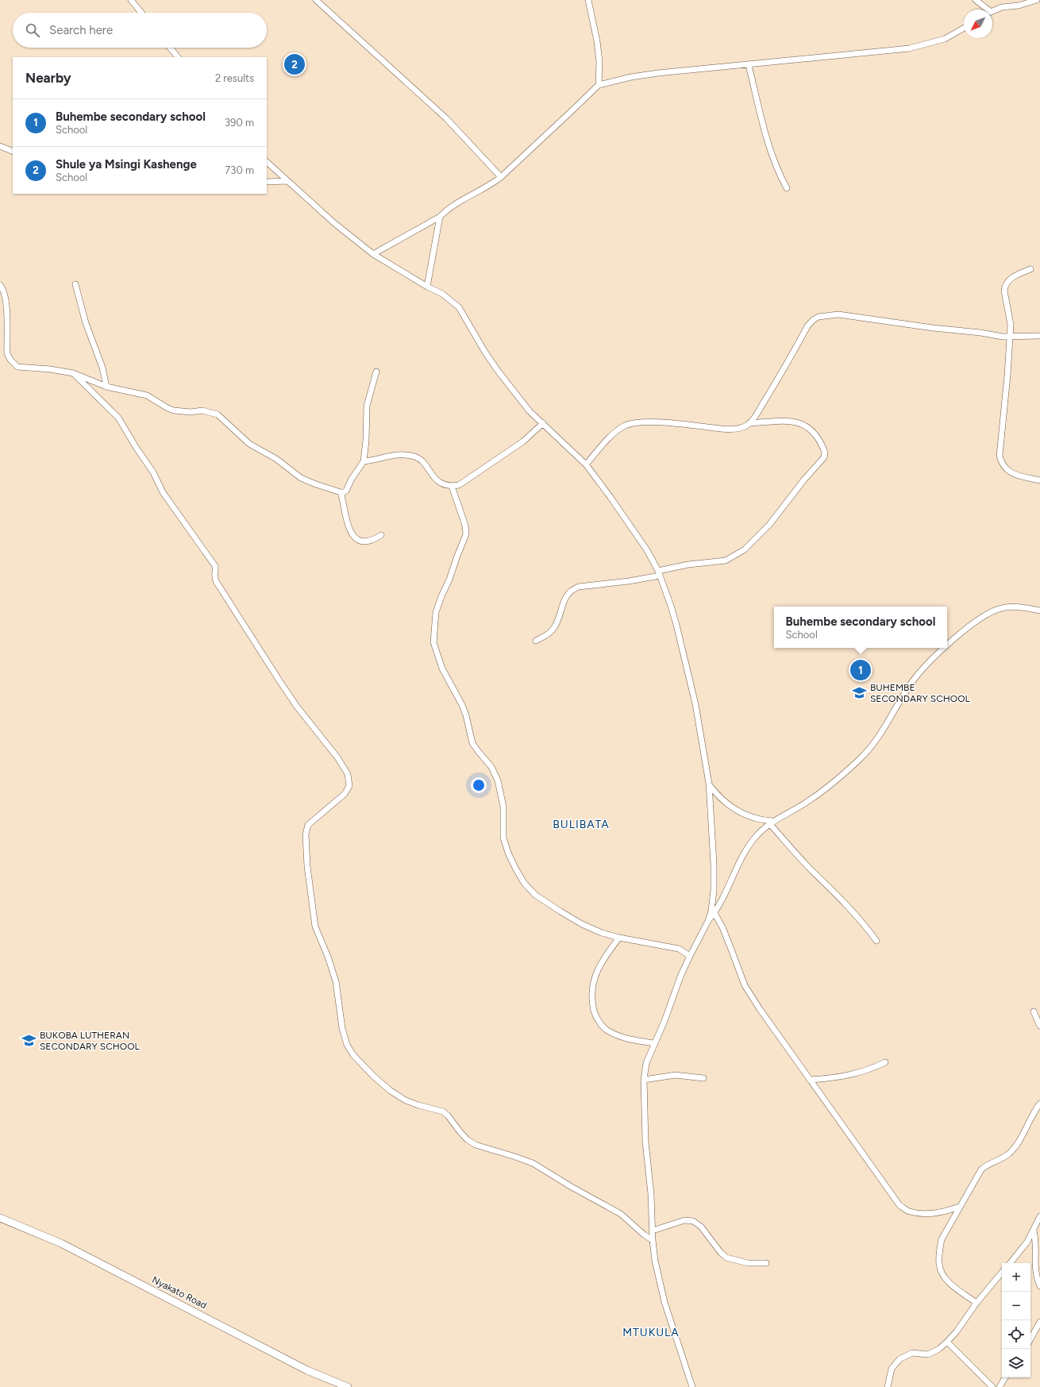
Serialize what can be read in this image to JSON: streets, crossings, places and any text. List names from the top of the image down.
{
  "streets": {
    "street": ["Nyakato Road"]
  },
  "districts": ["BULIBATA", "MTUKULA"],
  "places": {
    "school or university": ["BUHEMBE SECONDARY SCHOOL", "BUKOBA LUTHERAN SECONDARY SCHOOL"]
  },
  "north": "bottom left",
  "page": {
    "search": "Search here",
    "pins": ["2", "1"],
    "heading": ["Nearby", "2 results"],
    "list": [
      {
        "mark": "1",
        "name": "Buhembe secondary school",
        "note": "School",
        "value": "390 m"
      },
      {
        "mark": "2",
        "name": "Shule ya Msingi Kashenge",
        "note": "School",
        "value": "730 m"
      }
    ],
    "popup": ["Buhembe secondary school", "School"],
    "map_buttons": ["+", "−"]
  }
}
